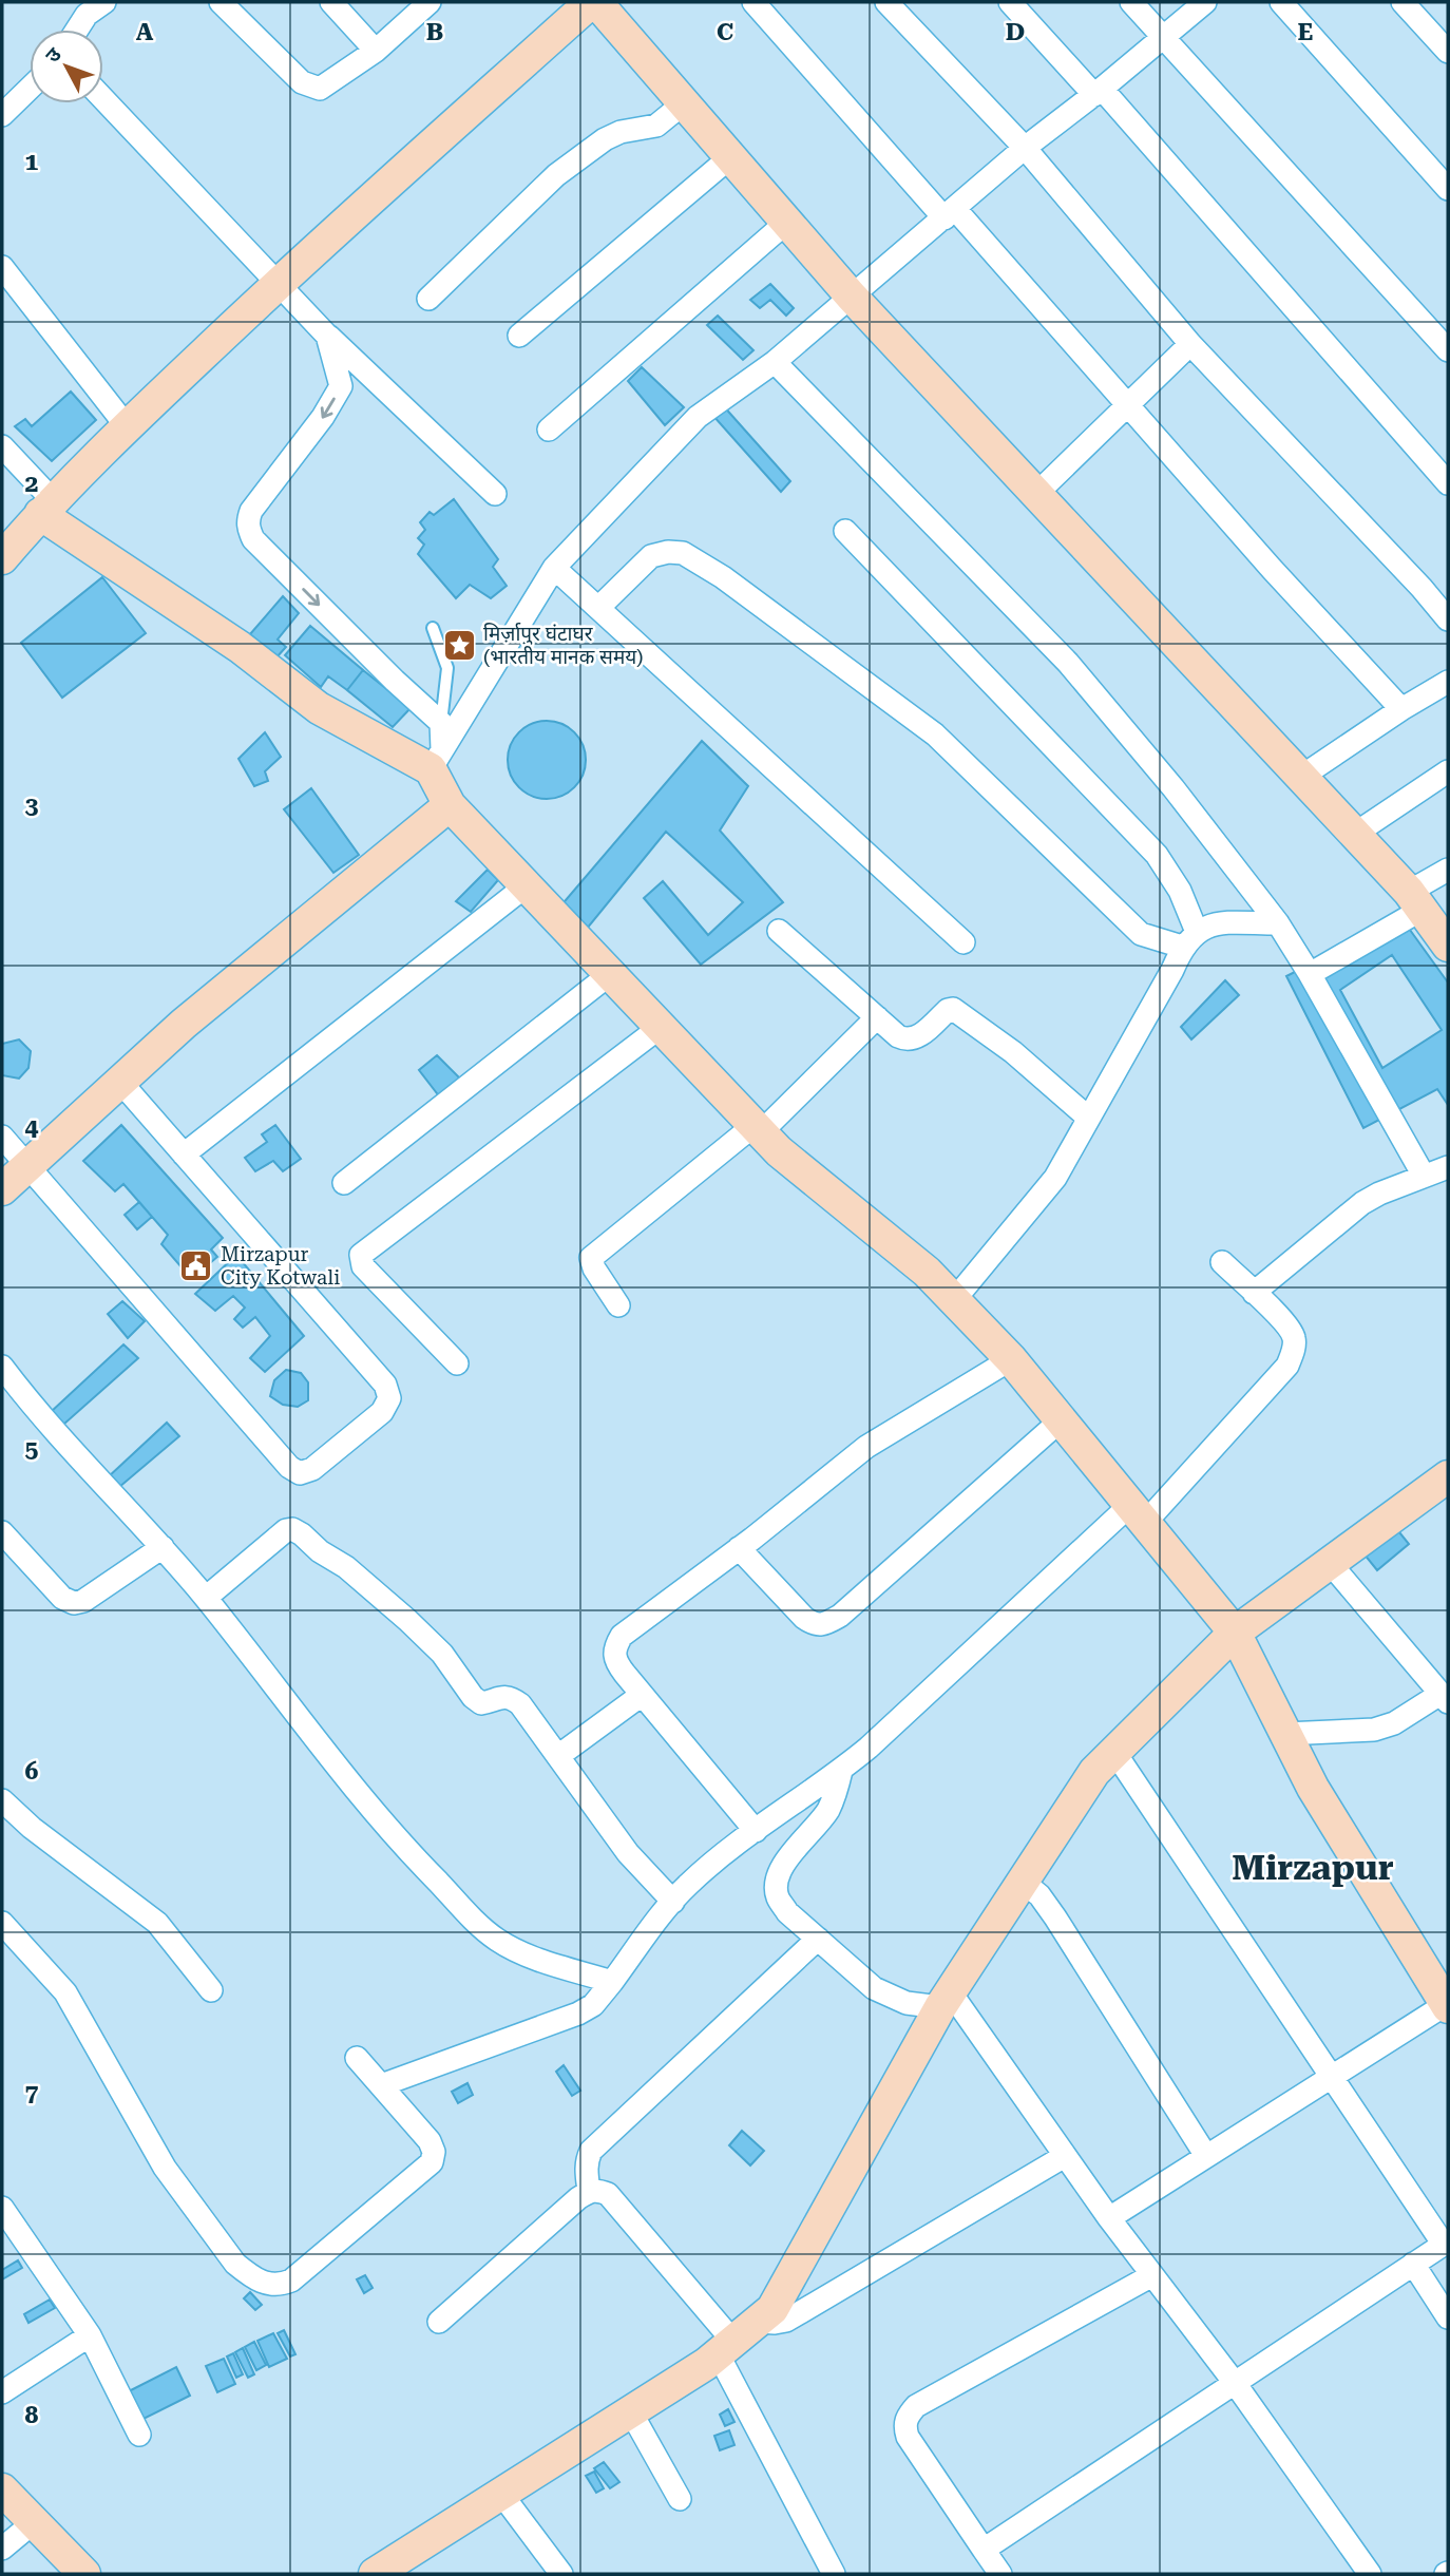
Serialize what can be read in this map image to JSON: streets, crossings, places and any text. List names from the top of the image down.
{
  "districts": ["Mirzapur"],
  "places": {
    "place": ["मिर्ज़ापुर घंटाघर (भारतीय मानक समय)"],
    "public building": ["Mirzapur City Kotwali"]
  },
  "north": "top left",
  "grid": {
    "columns": [
      "A",
      "B",
      "C",
      "D",
      "E"
    ],
    "rows": [
      "1",
      "2",
      "3",
      "4",
      "5",
      "6",
      "7",
      "8"
    ]
  }
}
